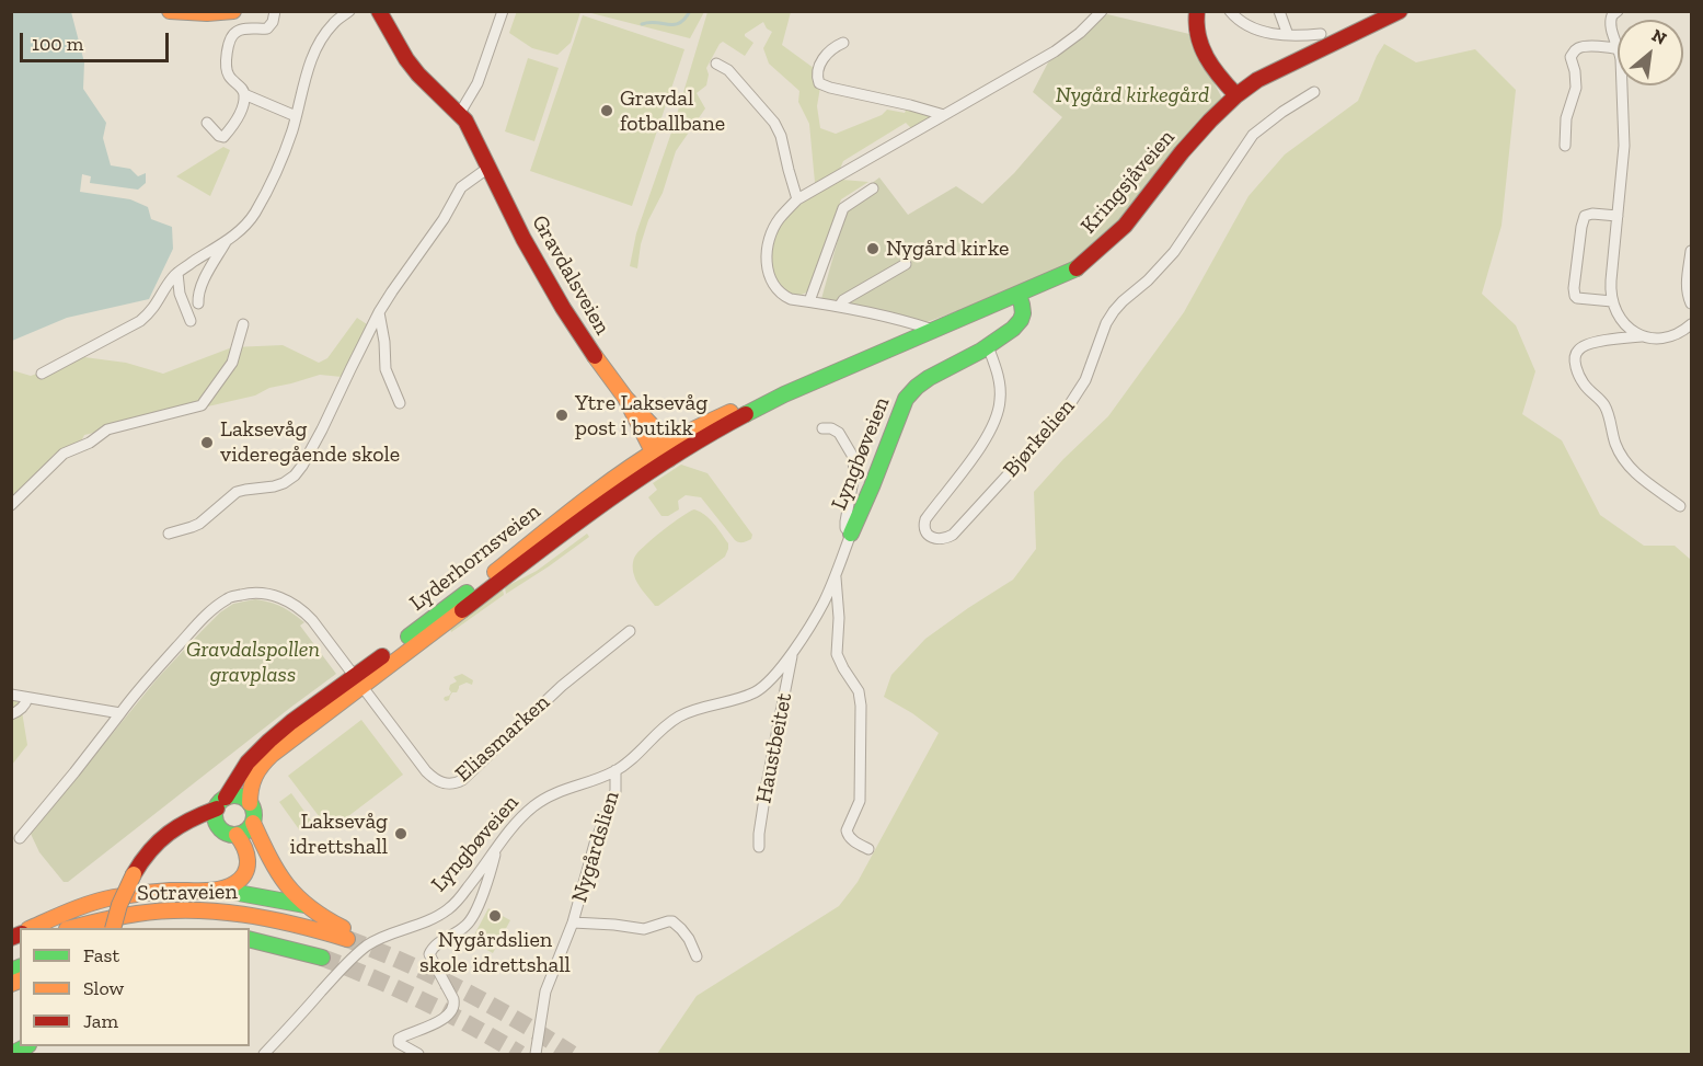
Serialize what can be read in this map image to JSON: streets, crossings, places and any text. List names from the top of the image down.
{
  "streets": {
    "main road": [
      "Kringsjåveien",
      "Gravdalsveien",
      "Lyngbøveien",
      "Lyderhornsveien",
      "Sotraveien"
    ],
    "street": [
      "Bjørkelien",
      "Eliasmarken",
      "Haustbeitet",
      "Nygårdslien"
    ]
  },
  "crossings": [
    ["Kringsjåveien", "Lyngbøveien"],
    ["Kringsjåveien", "Lyderhornsveien"],
    ["Gravdalsveien", "Lyderhornsveien"],
    ["Bjørkelien", "Lyngbøveien"],
    ["Lyngbøveien", "Lyderhornsveien"],
    ["Lyngbøveien", "Haustbeitet"],
    ["Lyngbøveien", "Nygårdslien"],
    ["Lyderhornsveien", "Eliasmarken"]
  ],
  "parks": ["Nygård kirkegård", "Gravdalspollen gravplass"],
  "places": [
    "Gravdal fotballbane",
    "Nygård kirke",
    "Ytre Laksevåg post i butikk",
    "Laksevåg videregående skole",
    "Laksevåg idrettshall",
    "Nygårdslien skole idrettshall"
  ],
  "legend": ["Fast", "Slow", "Jam"],
  "scale_bar": "100 m",
  "north": "top right"
}
